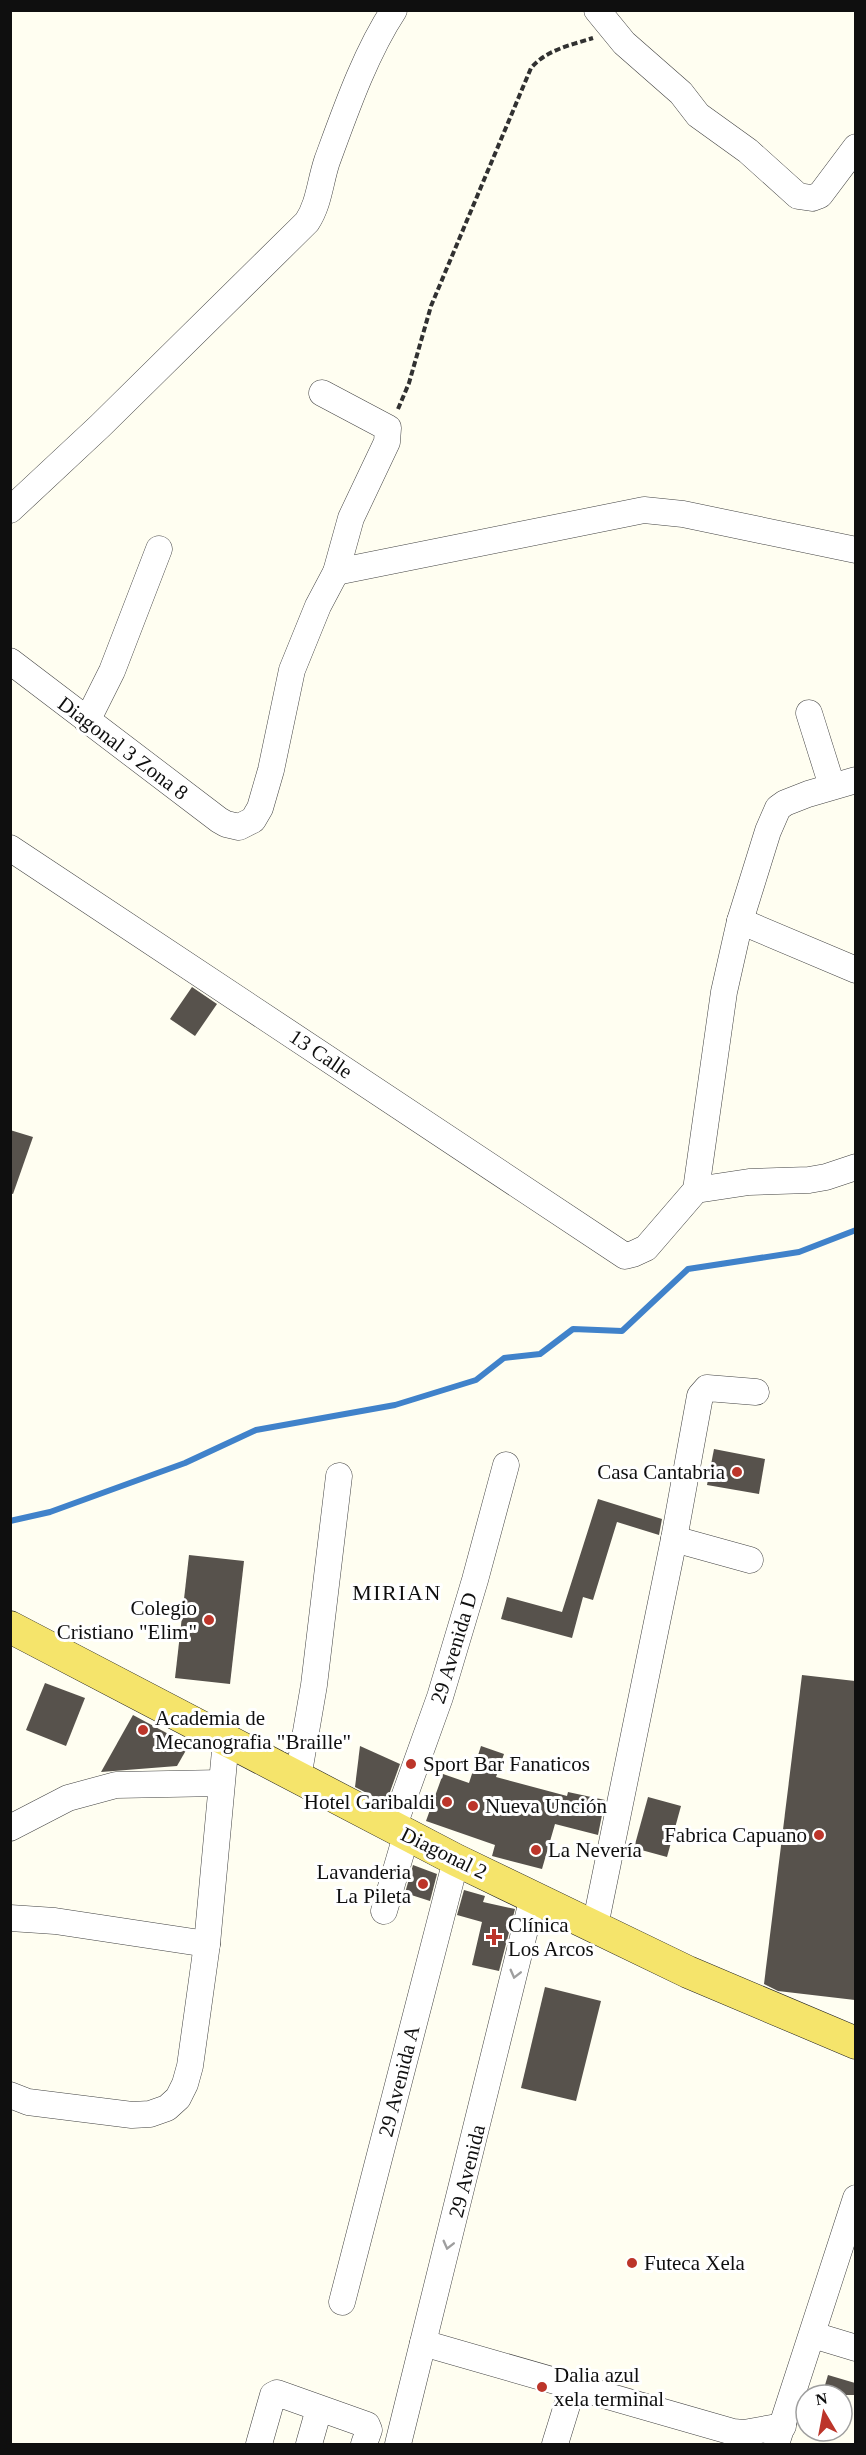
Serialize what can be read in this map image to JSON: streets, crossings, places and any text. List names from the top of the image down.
{
  "streets": {
    "main road": ["Diagonal 2"],
    "street": [
      "Diagonal 3 Zona 8",
      "13 Calle",
      "29 Avenida D",
      "29 Avenida A",
      "29 Avenida"
    ]
  },
  "crossings": [
    ["29 Avenida D", "Diagonal 2"],
    ["Diagonal 2", "29 Avenida A"],
    ["Diagonal 2", "29 Avenida"]
  ],
  "one_way": ["29 Avenida"],
  "districts": ["MIRIAN"],
  "places": {
    "other": [
      "Casa Cantabria",
      "Colegio Cristiano \"Elim\"",
      "Academia de Mecanografia \"Braille\"",
      "Sport Bar Fanaticos",
      "Hotel Garibaldi",
      "Nueva Unción",
      "Fabrica Capuano",
      "La Nevería",
      "Lavanderia La Pileta",
      "Futeca Xela",
      "Dalia azul xela terminal"
    ],
    "health": ["Clínica Los Arcos"]
  },
  "north": "top"
}
